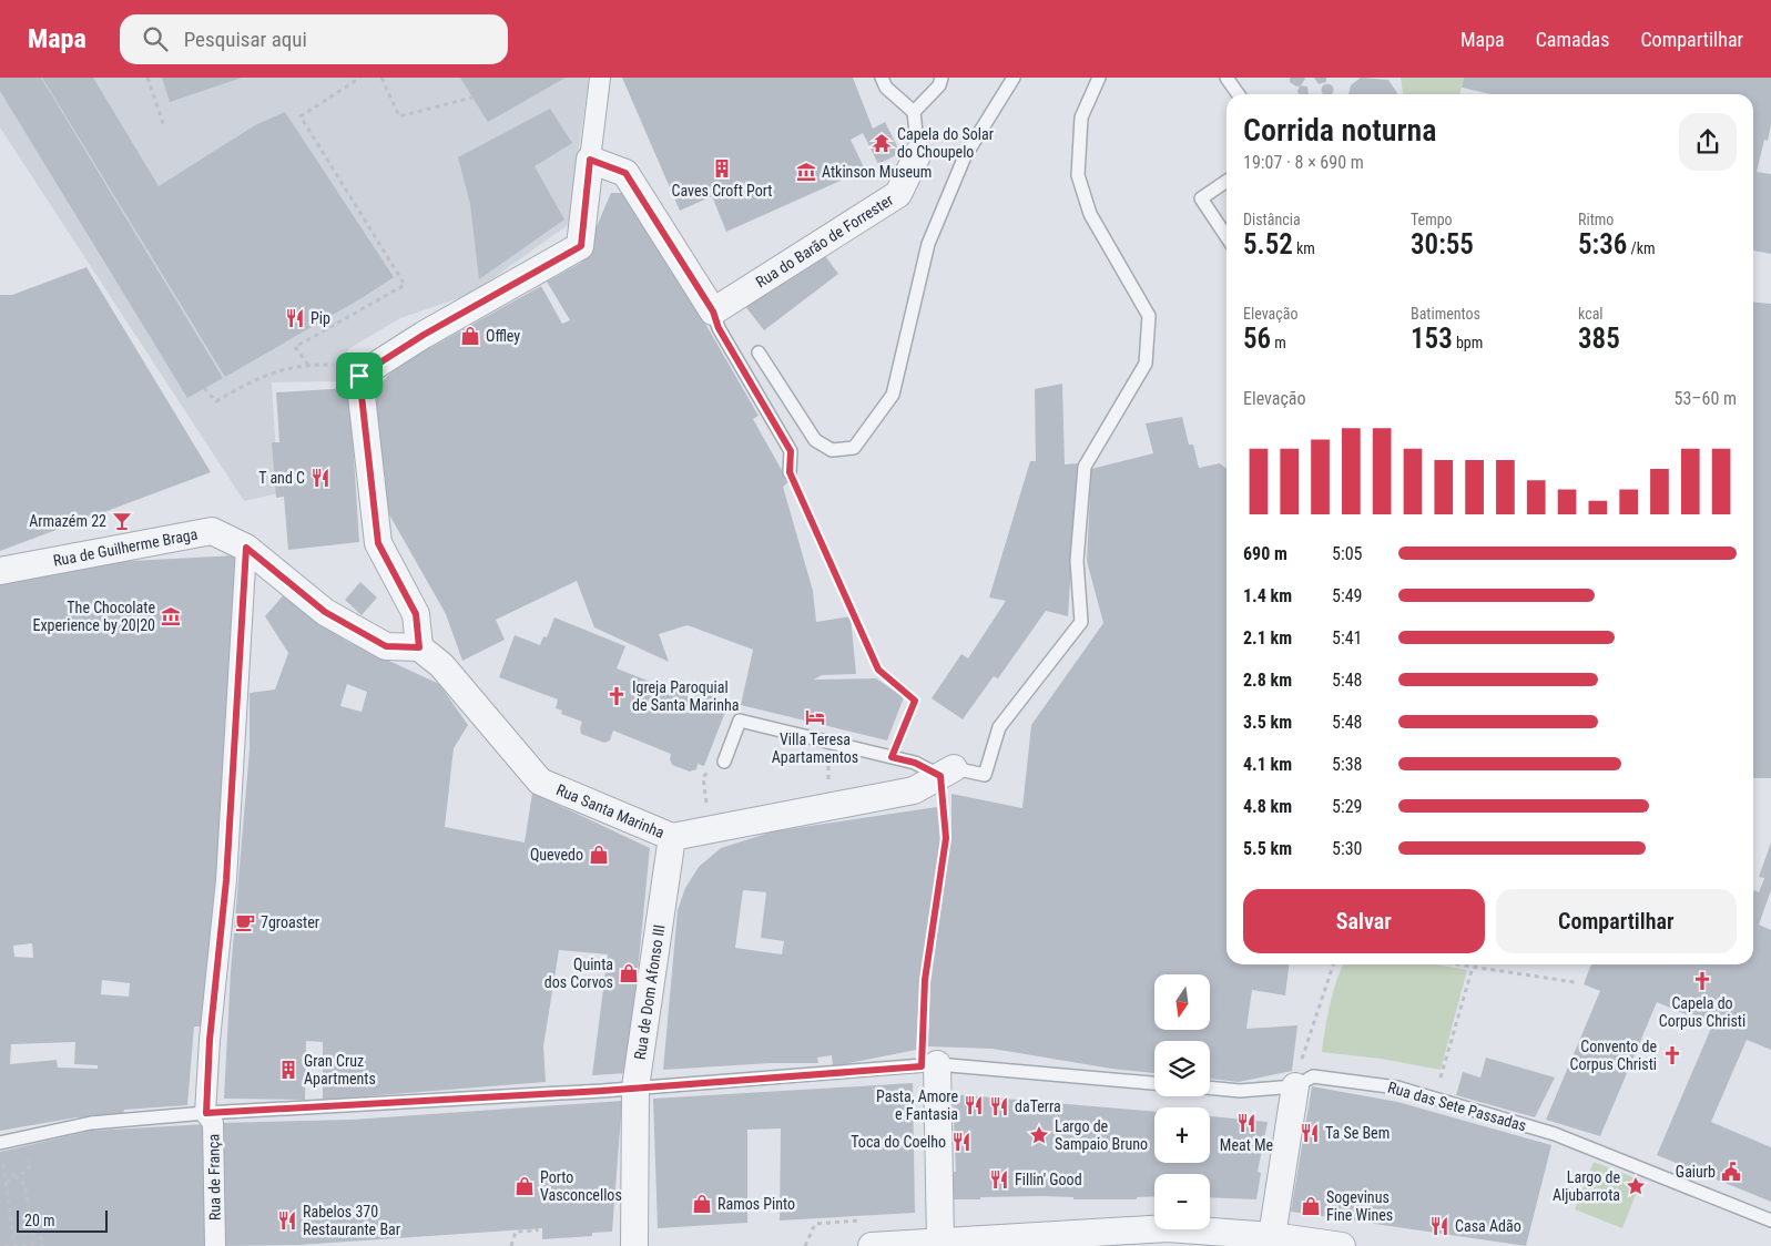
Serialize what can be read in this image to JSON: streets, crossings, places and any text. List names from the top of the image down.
{
  "streets": {
    "street": [
      "Rua do Barão de Forrester",
      "Rua de Guilherme Braga",
      "Rua Santa Marinha",
      "Rua de Dom Afonso III",
      "Rua de França"
    ],
    "lane": ["Rua das Sete Passadas"]
  },
  "crossings": [
    ["Rua de Guilherme Braga", "Rua Santa Marinha"],
    ["Rua de Guilherme Braga", "Rua de França"],
    ["Rua Santa Marinha", "Rua de Dom Afonso III"]
  ],
  "places": {
    "temple": ["Capela do Solar do Choupelo"],
    "building": ["Caves Croft Port", "Gran Cruz Apartments"],
    "museum": ["Atkinson Museum", "The Chocolate Experience by 20|20"],
    "restaurant": [
      "Pip",
      "T and C",
      "Pasta, Amore e Fantasia",
      "daTerra",
      "Meat Me",
      "Ta Se Bem",
      "Toca do Coelho",
      "Fillin' Good",
      "Rabelos 370 Restaurante Bar",
      "Casa Adão"
    ],
    "shop": [
      "Offley",
      "Quevedo",
      "Quinta dos Corvos",
      "Porto Vasconcellos",
      "Ramos Pinto",
      "Sogevinus Fine Wines"
    ],
    "bar": ["Armazém 22"],
    "church": ["Igreja Paroquial de Santa Marinha", "Capela do Corpus Christi", "Convento de Corpus Christi"],
    "hotel": ["Villa Teresa Apartamentos"],
    "cafe": ["7groaster"],
    "place": ["Largo de Sampaio Bruno", "Largo de Aljubarrota"],
    "public building": ["Gaiurb"]
  },
  "scale_bar": "20 m",
  "north": "bottom",
  "page": {
    "header": "Mapa",
    "search": "Pesquisar aqui",
    "nav": ["Mapa", "Camadas", "Compartilhar"],
    "heading": ["Corrida noturna", "19:07 · 8 × 690 m"],
    "stats": [
      ["Distância", "5.52 km"],
      ["Tempo", "30:55"],
      ["Ritmo", "5:36 /km"],
      ["Elevação", "56 m"],
      ["Batimentos", "153 bpm"],
      ["kcal", "385"]
    ],
    "chart": ["Elevação", "53–60 m"],
    "list": [
      {
        "name": "690 m",
        "note": "5:05"
      },
      {
        "name": "1.4 km",
        "note": "5:49"
      },
      {
        "name": "2.1 km",
        "note": "5:41"
      },
      {
        "name": "2.8 km",
        "note": "5:48"
      },
      {
        "name": "3.5 km",
        "note": "5:48"
      },
      {
        "name": "4.1 km",
        "note": "5:38"
      },
      {
        "name": "4.8 km",
        "note": "5:29"
      },
      {
        "name": "5.5 km",
        "note": "5:30"
      }
    ],
    "buttons": ["Salvar", "Compartilhar"],
    "map_buttons": ["+", "−"],
    "scale": "20 m"
  }
}
